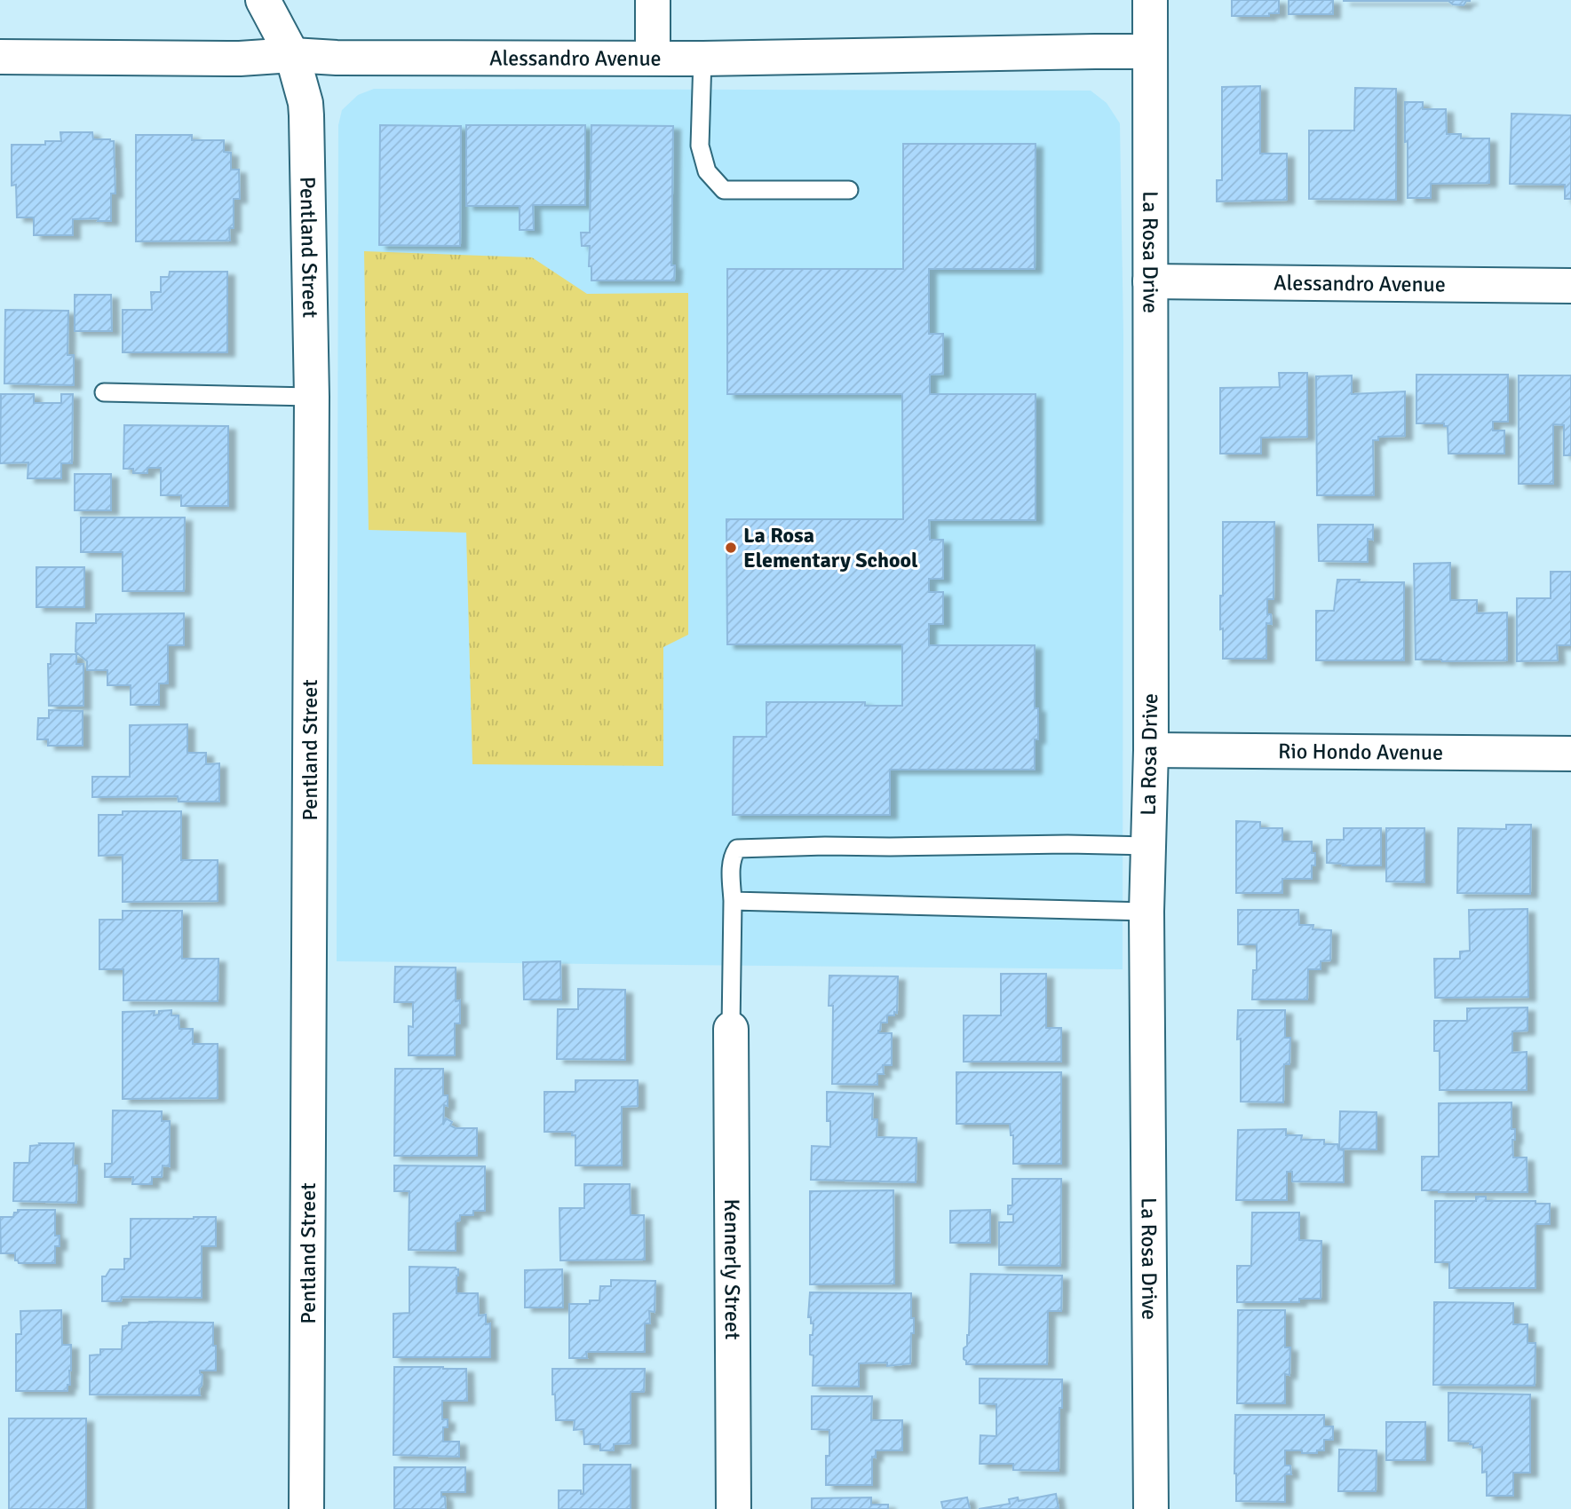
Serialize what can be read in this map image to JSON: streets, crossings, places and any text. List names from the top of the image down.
{
  "streets": {
    "street": [
      "Alessandro Avenue",
      "Pentland Street",
      "La Rosa Drive",
      "Rio Hondo Avenue",
      "Kennerly Street"
    ]
  },
  "crossings": [
    ["Alessandro Avenue", "Pentland Street"],
    ["Alessandro Avenue", "La Rosa Drive"],
    ["La Rosa Drive", "Rio Hondo Avenue"]
  ],
  "places": ["La Rosa Elementary School"]
}
